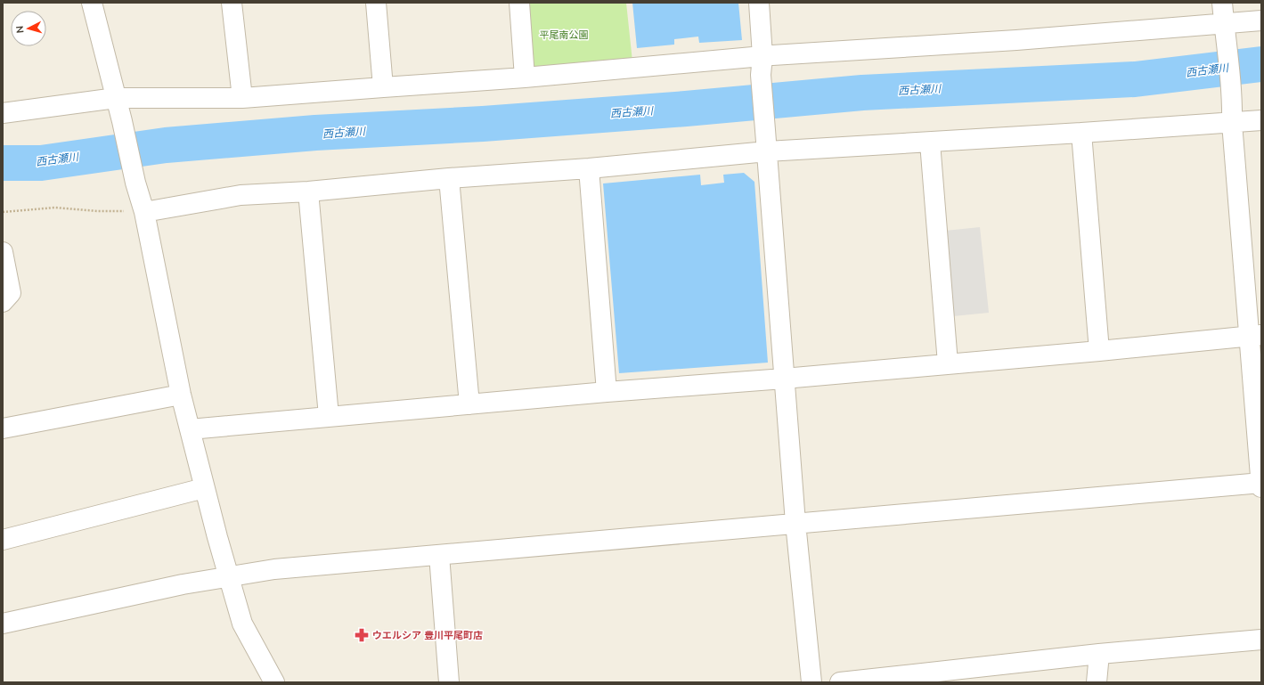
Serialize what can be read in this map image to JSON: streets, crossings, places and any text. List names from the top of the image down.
{
  "water": ["西古瀬川"],
  "parks": ["平尾南公園"],
  "places": {
    "pharmacy": ["ウエルシア 豊川平尾町店"]
  },
  "north": "left"
}
